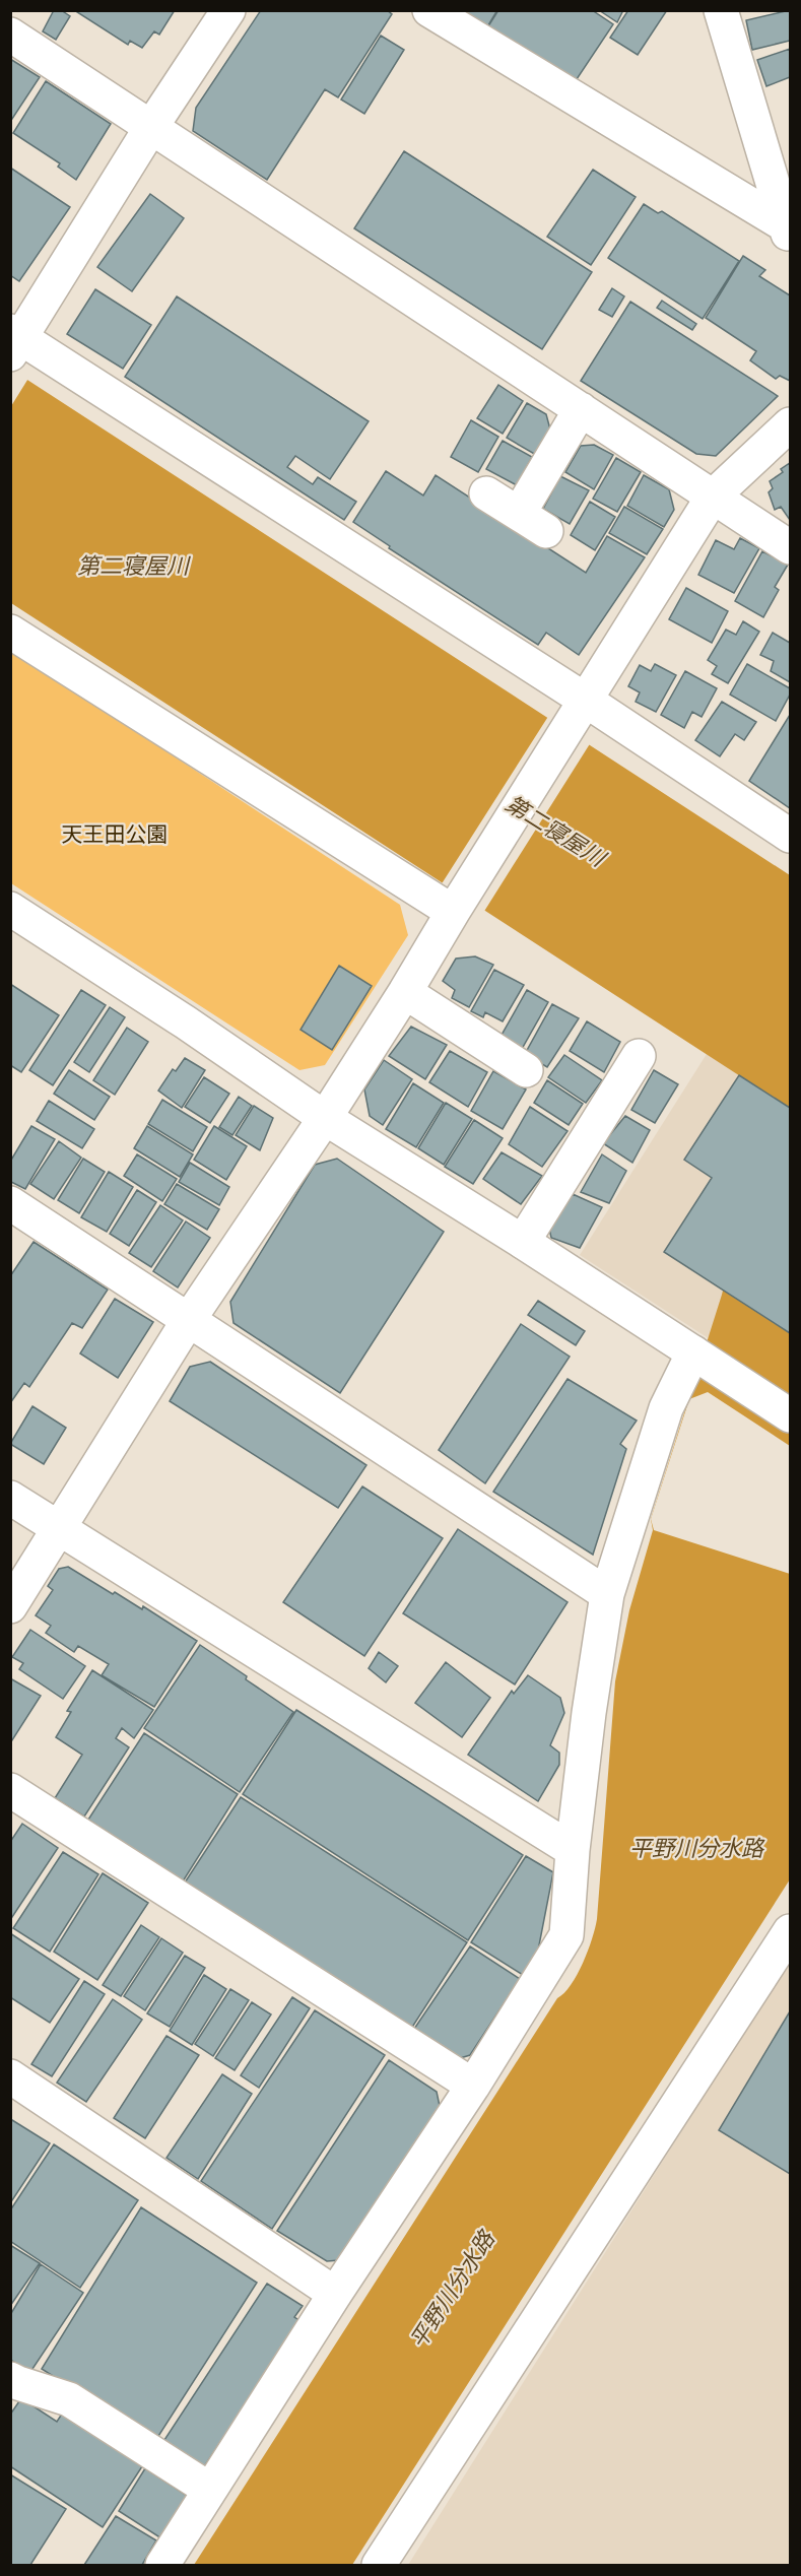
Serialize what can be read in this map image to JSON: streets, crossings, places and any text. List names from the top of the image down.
{
  "water": ["第二寝屋川", "平野川分水路"],
  "parks": ["天王田公園"]
}
